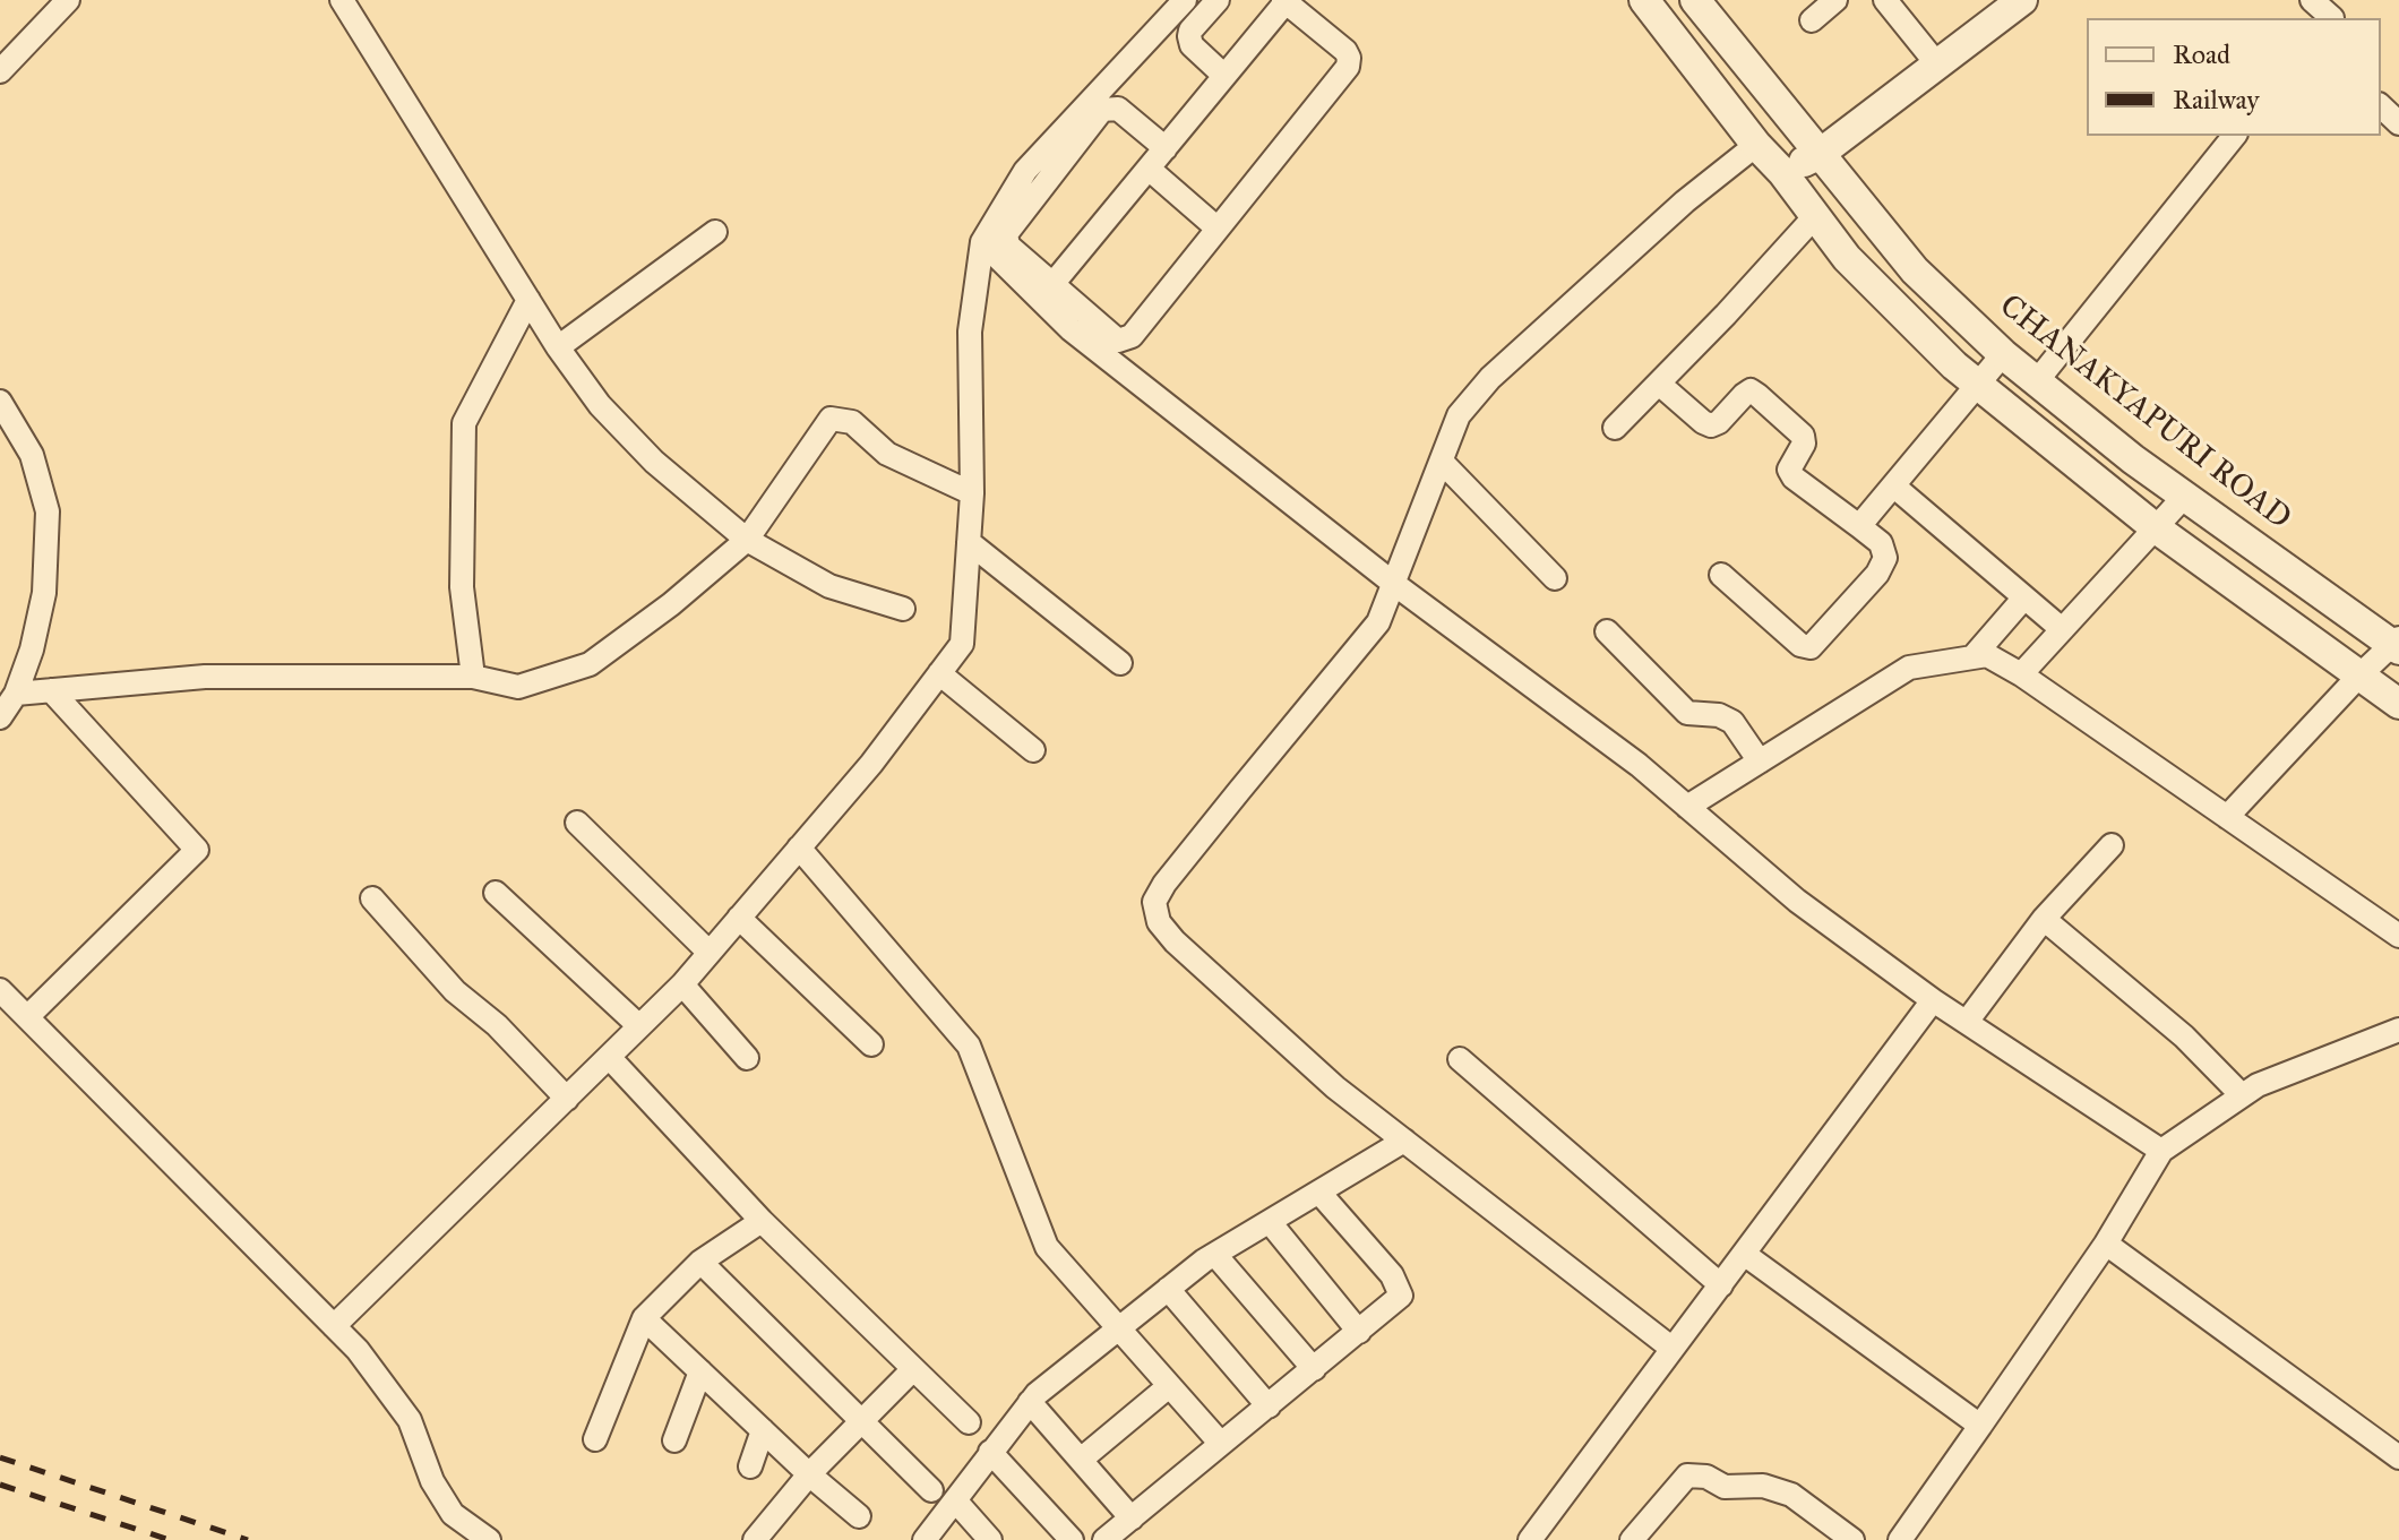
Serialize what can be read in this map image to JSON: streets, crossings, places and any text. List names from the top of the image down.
{
  "streets": {
    "street": ["CHANAKYAPURI ROAD"]
  },
  "legend": ["Road", "Railway"]
}
